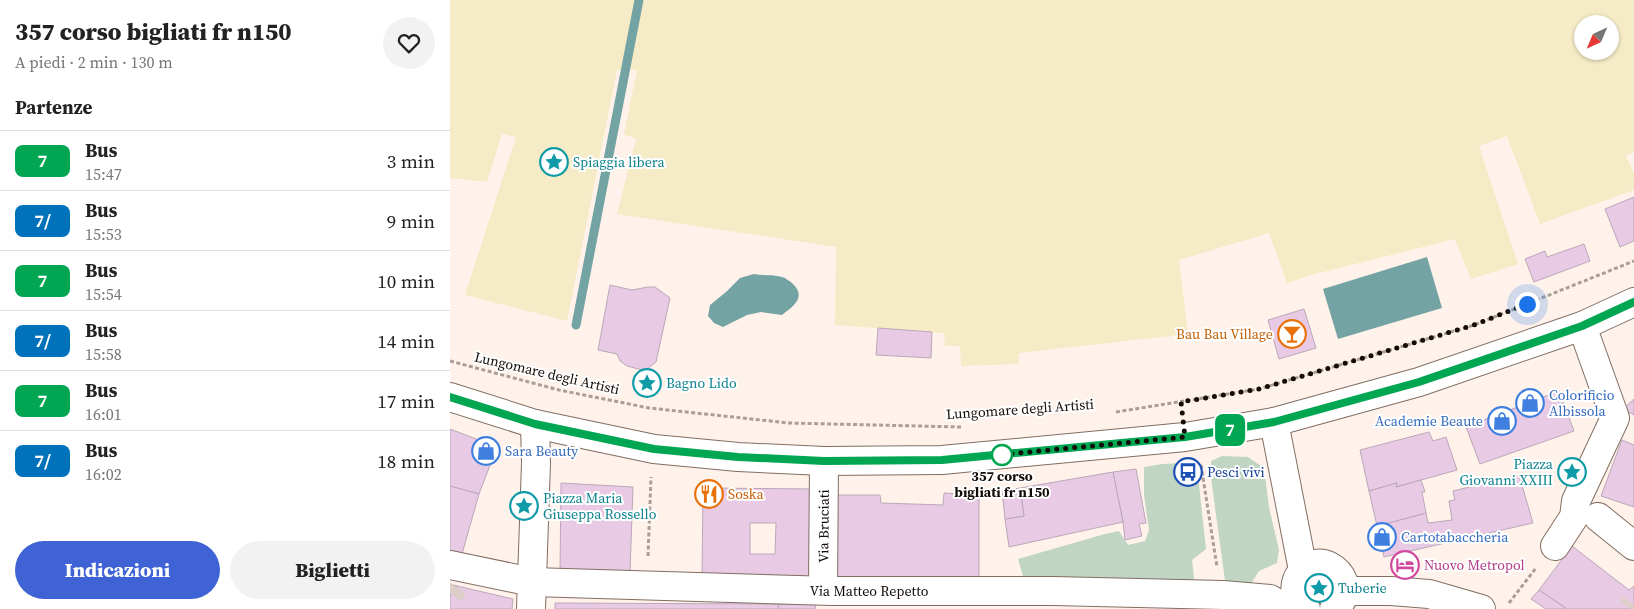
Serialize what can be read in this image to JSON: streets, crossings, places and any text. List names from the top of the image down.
{
  "streets": {
    "street": ["Via Bruciati", "Via Matteo Repetto"],
    "path": ["Lungomare degli Artisti"]
  },
  "crossings": [
    ["Via Bruciati", "Via Matteo Repetto"]
  ],
  "places": {
    "place": [
      "Spiaggia libera",
      "Bagno Lido",
      "Piazza Giovanni XXIII",
      "Piazza Maria Giuseppa Rossello",
      "Tuberie"
    ],
    "bar": ["Bau Bau Village"],
    "shop": [
      "Colorificio Albissola",
      "Academie Beaute",
      "Sara Beauty",
      "Cartotabaccheria"
    ],
    "other": ["357 corso bigliati fr n150"],
    "bus stop": ["Pesci vivi"],
    "restaurant": ["Soska"],
    "hotel": ["Nuovo Metropol"]
  },
  "lines": ["bus line 7"],
  "north": "bottom left",
  "page": {
    "heading": [
      ["357 corso bigliati fr n150", "A piedi · 2 min · 130 m"],
      "Partenze"
    ],
    "on_map": "7",
    "list": [
      {
        "mark": "7",
        "name": "Bus",
        "note": "15:47",
        "value": "3 min"
      },
      {
        "mark": "7/",
        "name": "Bus",
        "note": "15:53",
        "value": "9 min"
      },
      {
        "mark": "7",
        "name": "Bus",
        "note": "15:54",
        "value": "10 min"
      },
      {
        "mark": "7/",
        "name": "Bus",
        "note": "15:58",
        "value": "14 min"
      },
      {
        "mark": "7",
        "name": "Bus",
        "note": "16:01",
        "value": "17 min"
      },
      {
        "mark": "7/",
        "name": "Bus",
        "note": "16:02",
        "value": "18 min"
      }
    ],
    "buttons": ["Indicazioni", "Biglietti"]
  }
}
